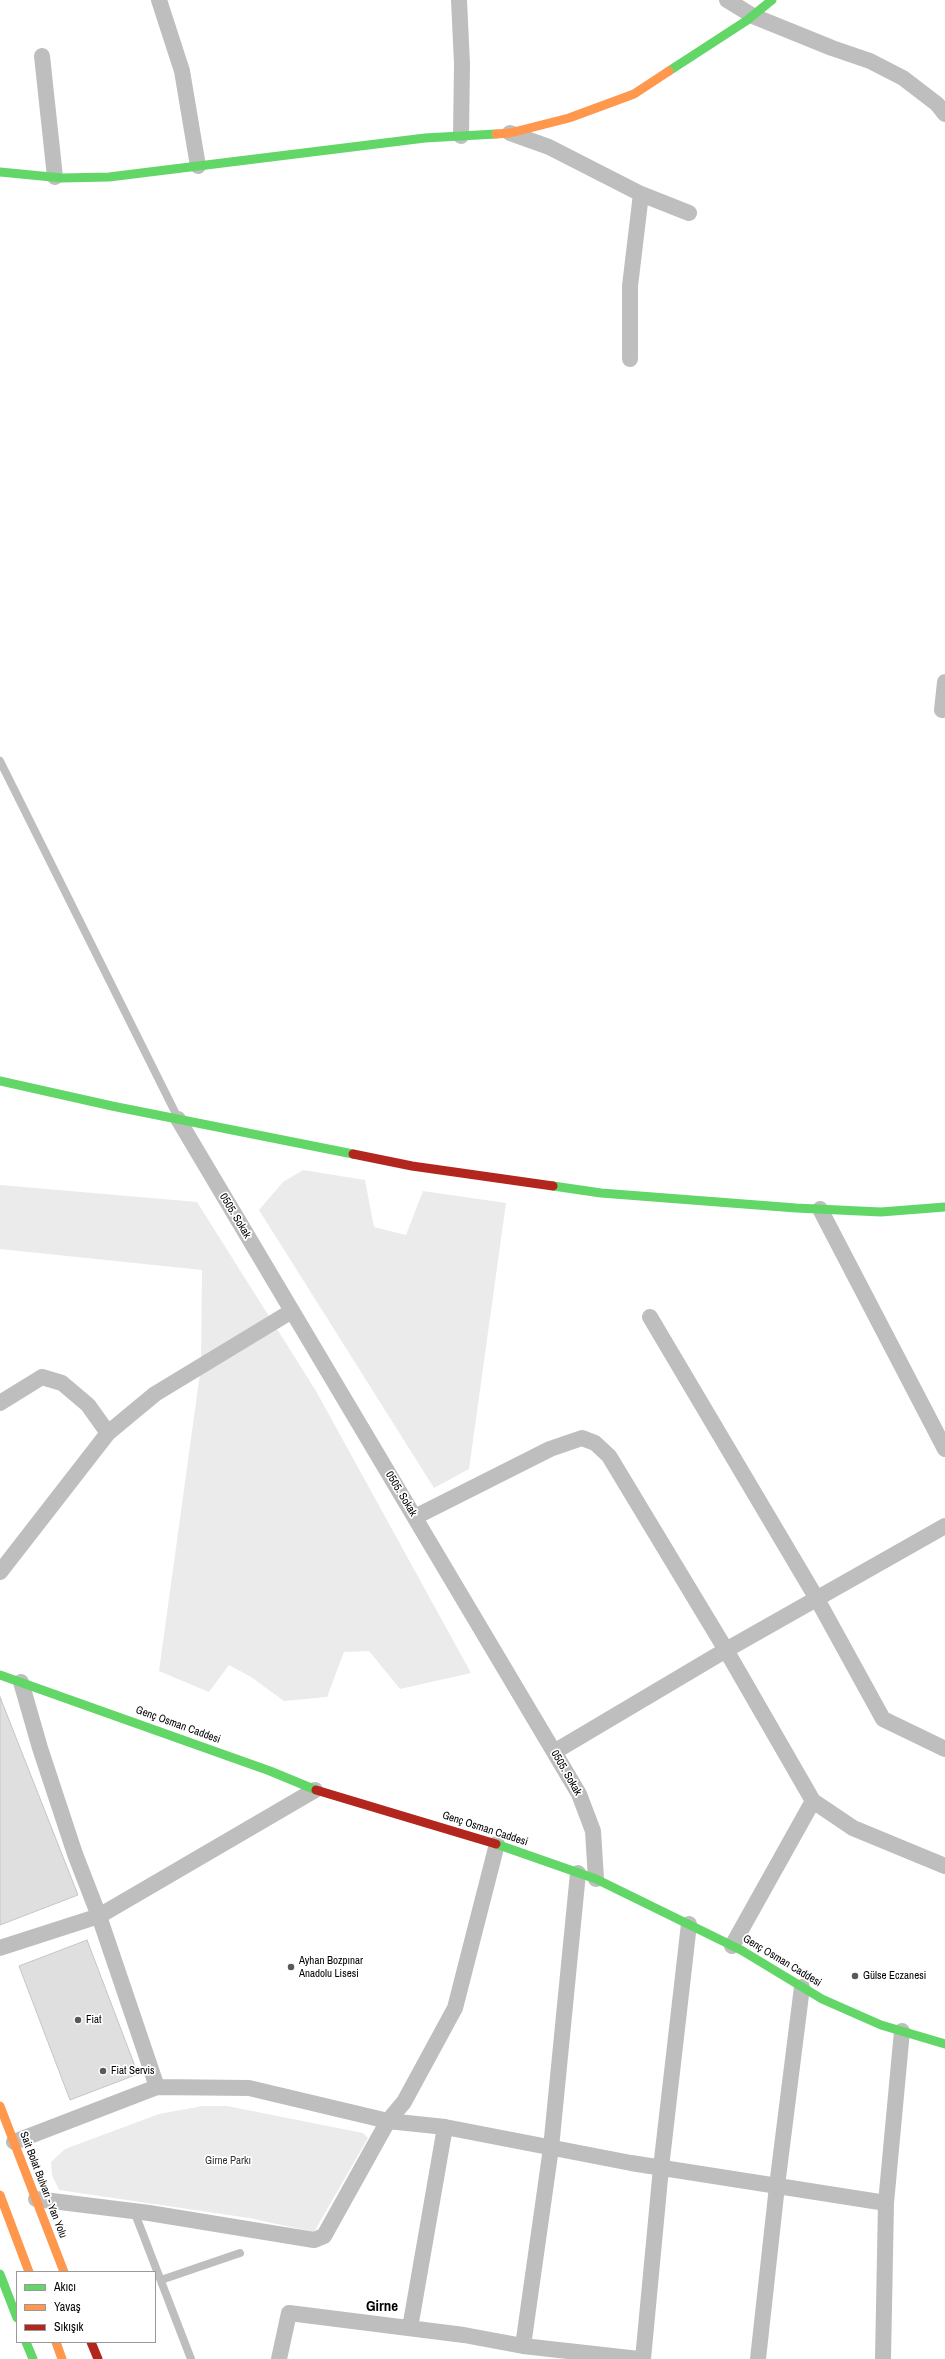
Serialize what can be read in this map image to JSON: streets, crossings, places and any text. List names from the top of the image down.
{
  "streets": {
    "main road": ["Genç Osman Caddesi", "Sait Bolat Bulvarı - Yan Yolu"],
    "street": ["0505. Sokak"]
  },
  "crossings": [
    ["0505. Sokak", "Genç Osman Caddesi"]
  ],
  "districts": ["Girne"],
  "parks": ["Girne Parkı"],
  "places": [
    "Ayhan Bozpınar Anadolu Lisesi",
    "Gülse Eczanesi",
    "Fiat",
    "Fiat Servis"
  ],
  "legend": ["Akıcı", "Yavaş", "Sıkışık"]
}
